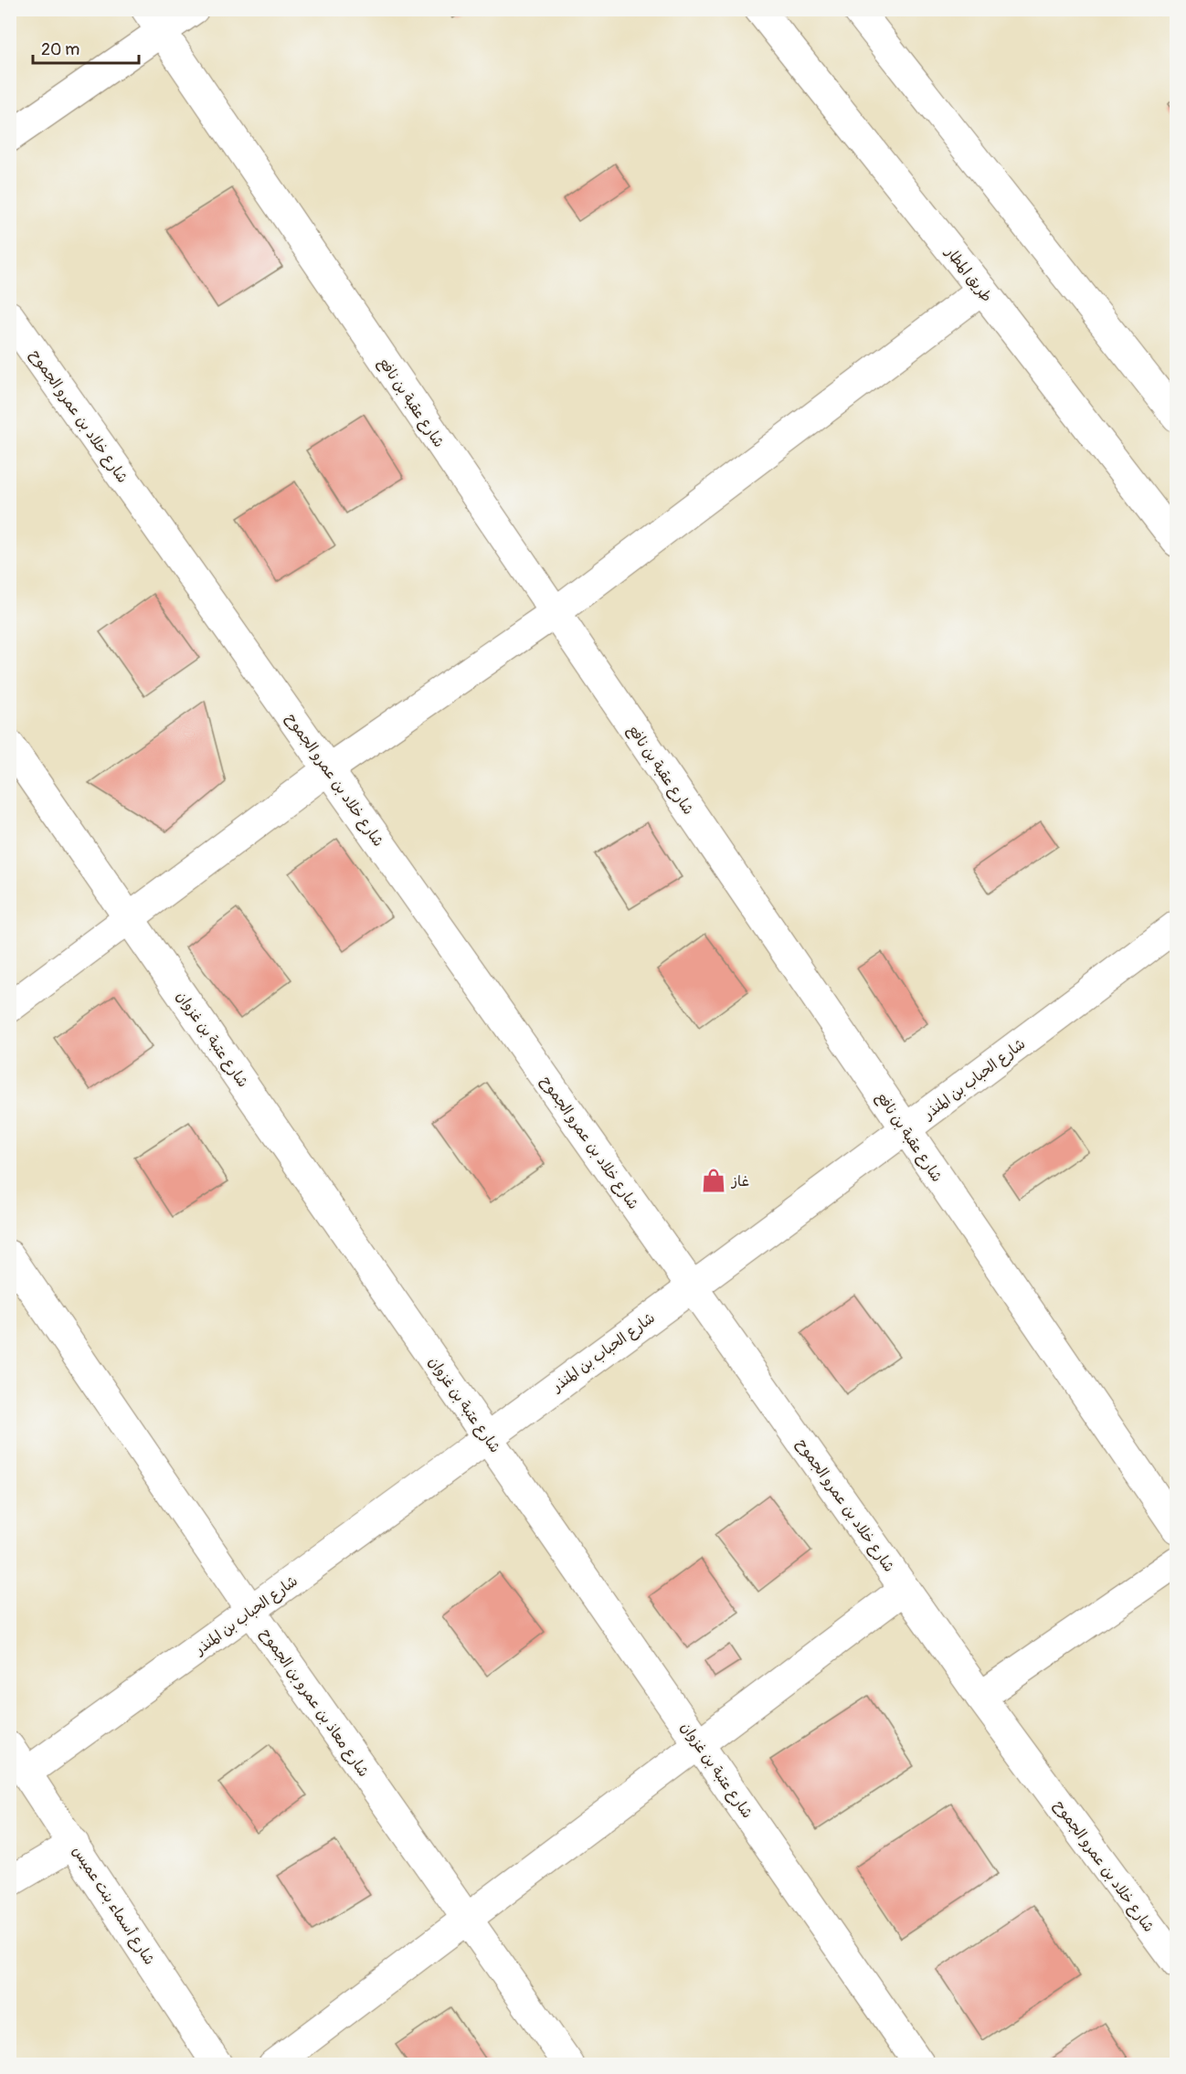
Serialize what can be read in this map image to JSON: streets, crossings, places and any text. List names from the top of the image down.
{
  "streets": {
    "main road": [
      "طريق المطار",
      "شارع عقبة بن نافع",
      "شارع خلاد بن عمرو الجموح",
      "شارع عتبة بن غزوان",
      "شارع الحباب بن المنذر",
      "شارع معاذ بن عمرو بن الجموح",
      "شارع أسماء بنت عميس"
    ]
  },
  "crossings": [
    ["شارع عقبة بن نافع", "شارع الحباب بن المنذر"],
    ["شارع خلاد بن عمرو الجموح", "شارع الحباب بن المنذر"],
    ["شارع عتبة بن غزوان", "شارع الحباب بن المنذر"],
    ["شارع الحباب بن المنذر", "شارع معاذ بن عمرو بن الجموح"],
    ["شارع الحباب بن المنذر", "شارع أسماء بنت عميس"]
  ],
  "places": {
    "shop": ["غاز"]
  },
  "scale_bar": "20 m"
}
